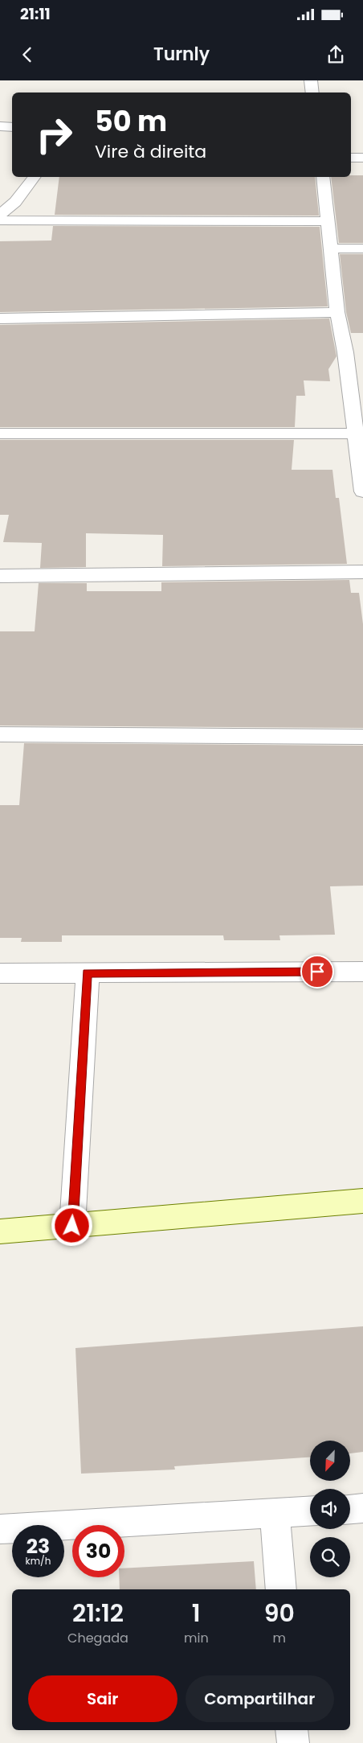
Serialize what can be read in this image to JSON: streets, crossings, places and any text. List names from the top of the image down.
{
  "north": "bottom left",
  "page": {
    "status": "21:11",
    "header": "Turnly",
    "turn": ["50 m", "Vire à direita"],
    "speed": "23 km/h",
    "limit": "30",
    "eta": [
      "21:12",
      "Chegada",
      "1",
      "min",
      "90",
      "m"
    ],
    "buttons": ["Sair", "Compartilhar"]
  }
}
